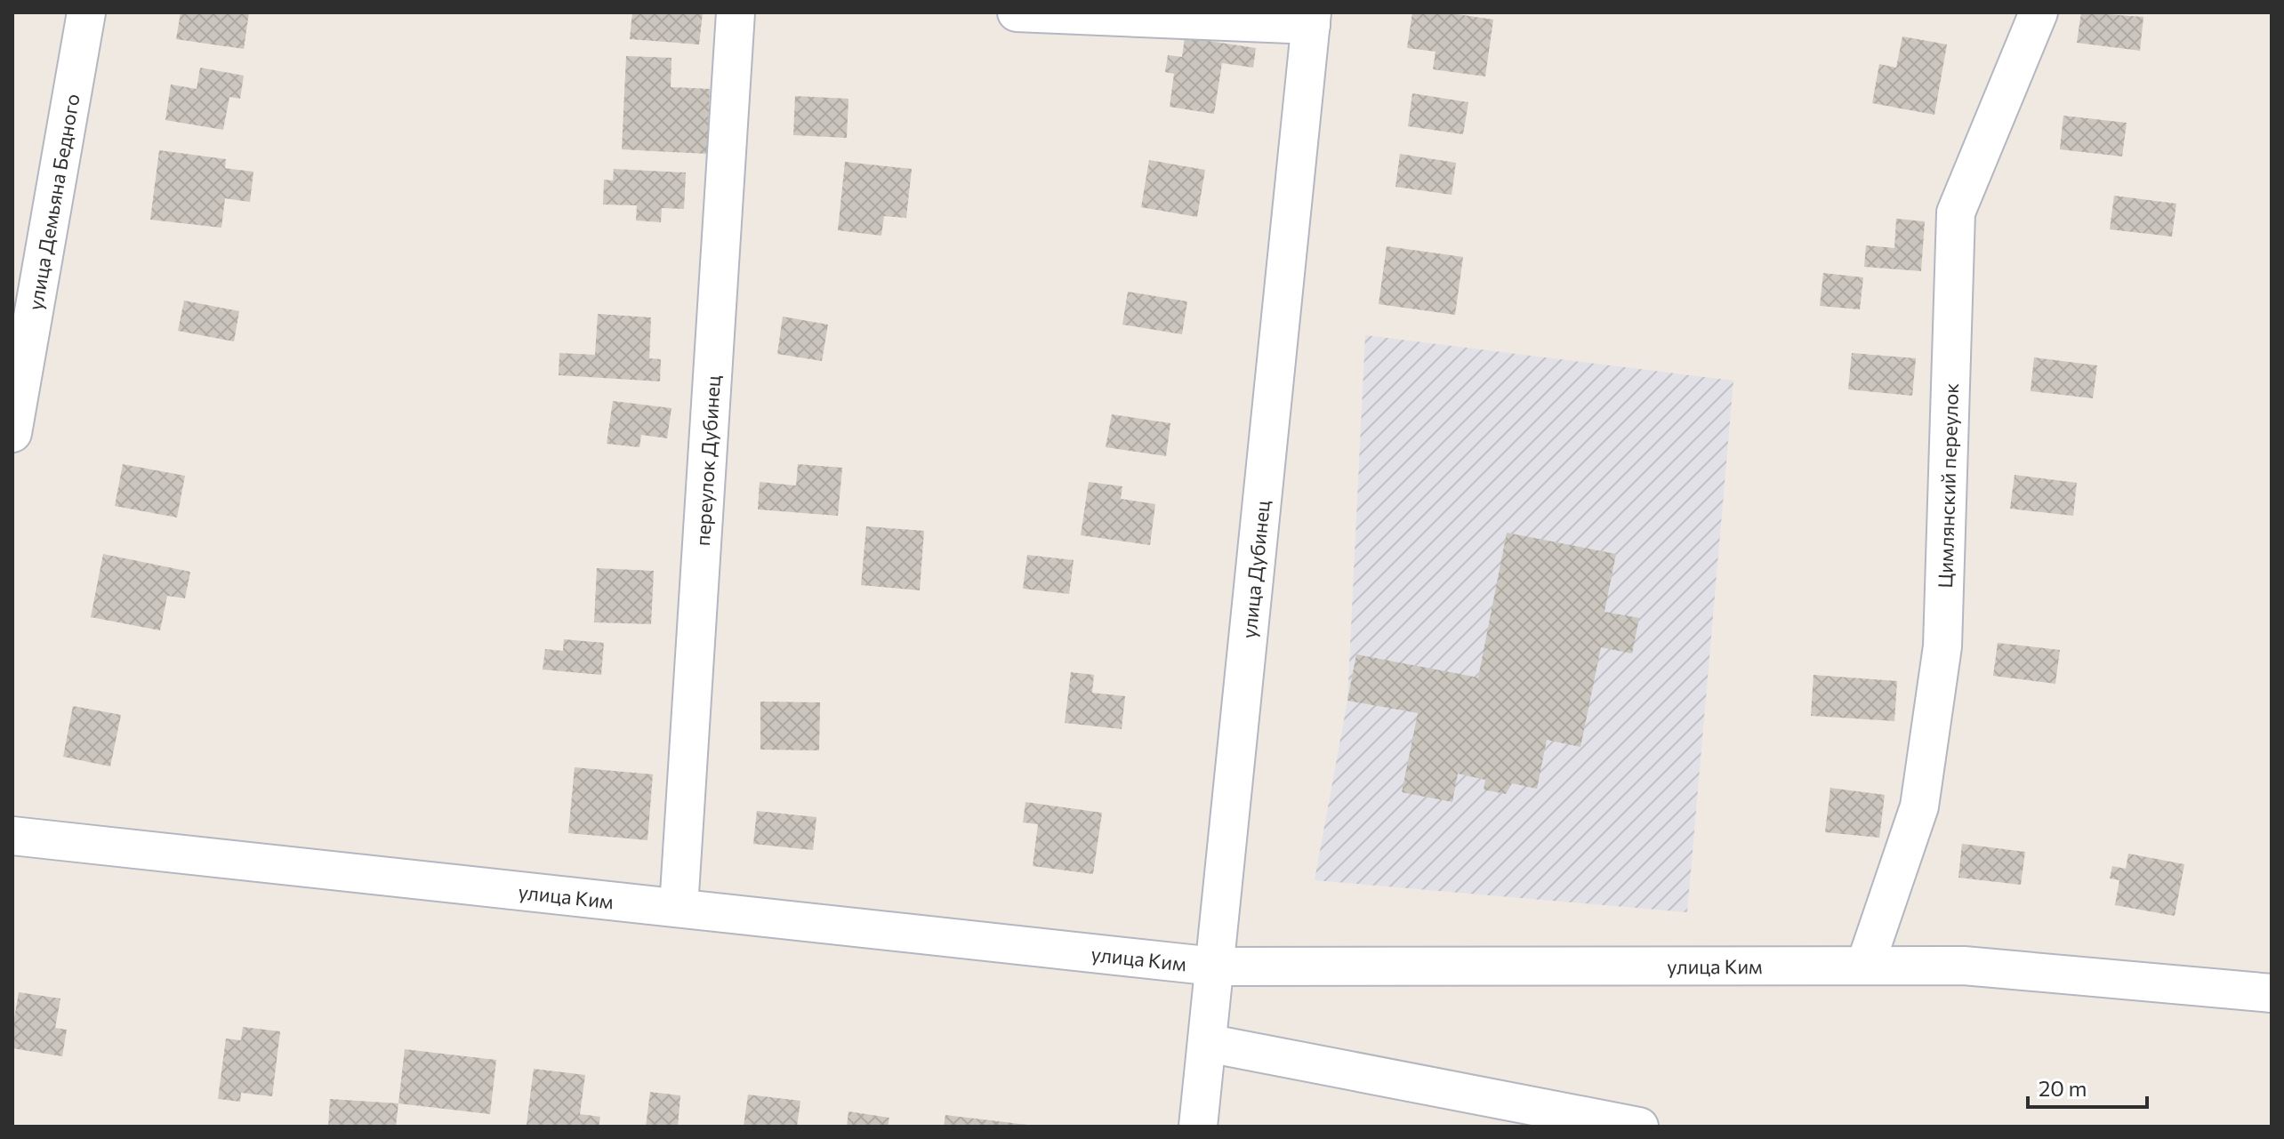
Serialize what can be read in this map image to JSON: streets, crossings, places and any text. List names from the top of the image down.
{
  "streets": {
    "street": [
      "улица Демьяна Бедного",
      "переулок Дубинец",
      "Цимлянский переулок",
      "улица Дубинец",
      "улица Ким"
    ]
  },
  "crossings": [
    ["переулок Дубинец", "улица Ким"],
    ["Цимлянский переулок", "улица Ким"],
    ["улица Дубинец", "улица Ким"]
  ],
  "scale_bar": "20 m"
}
